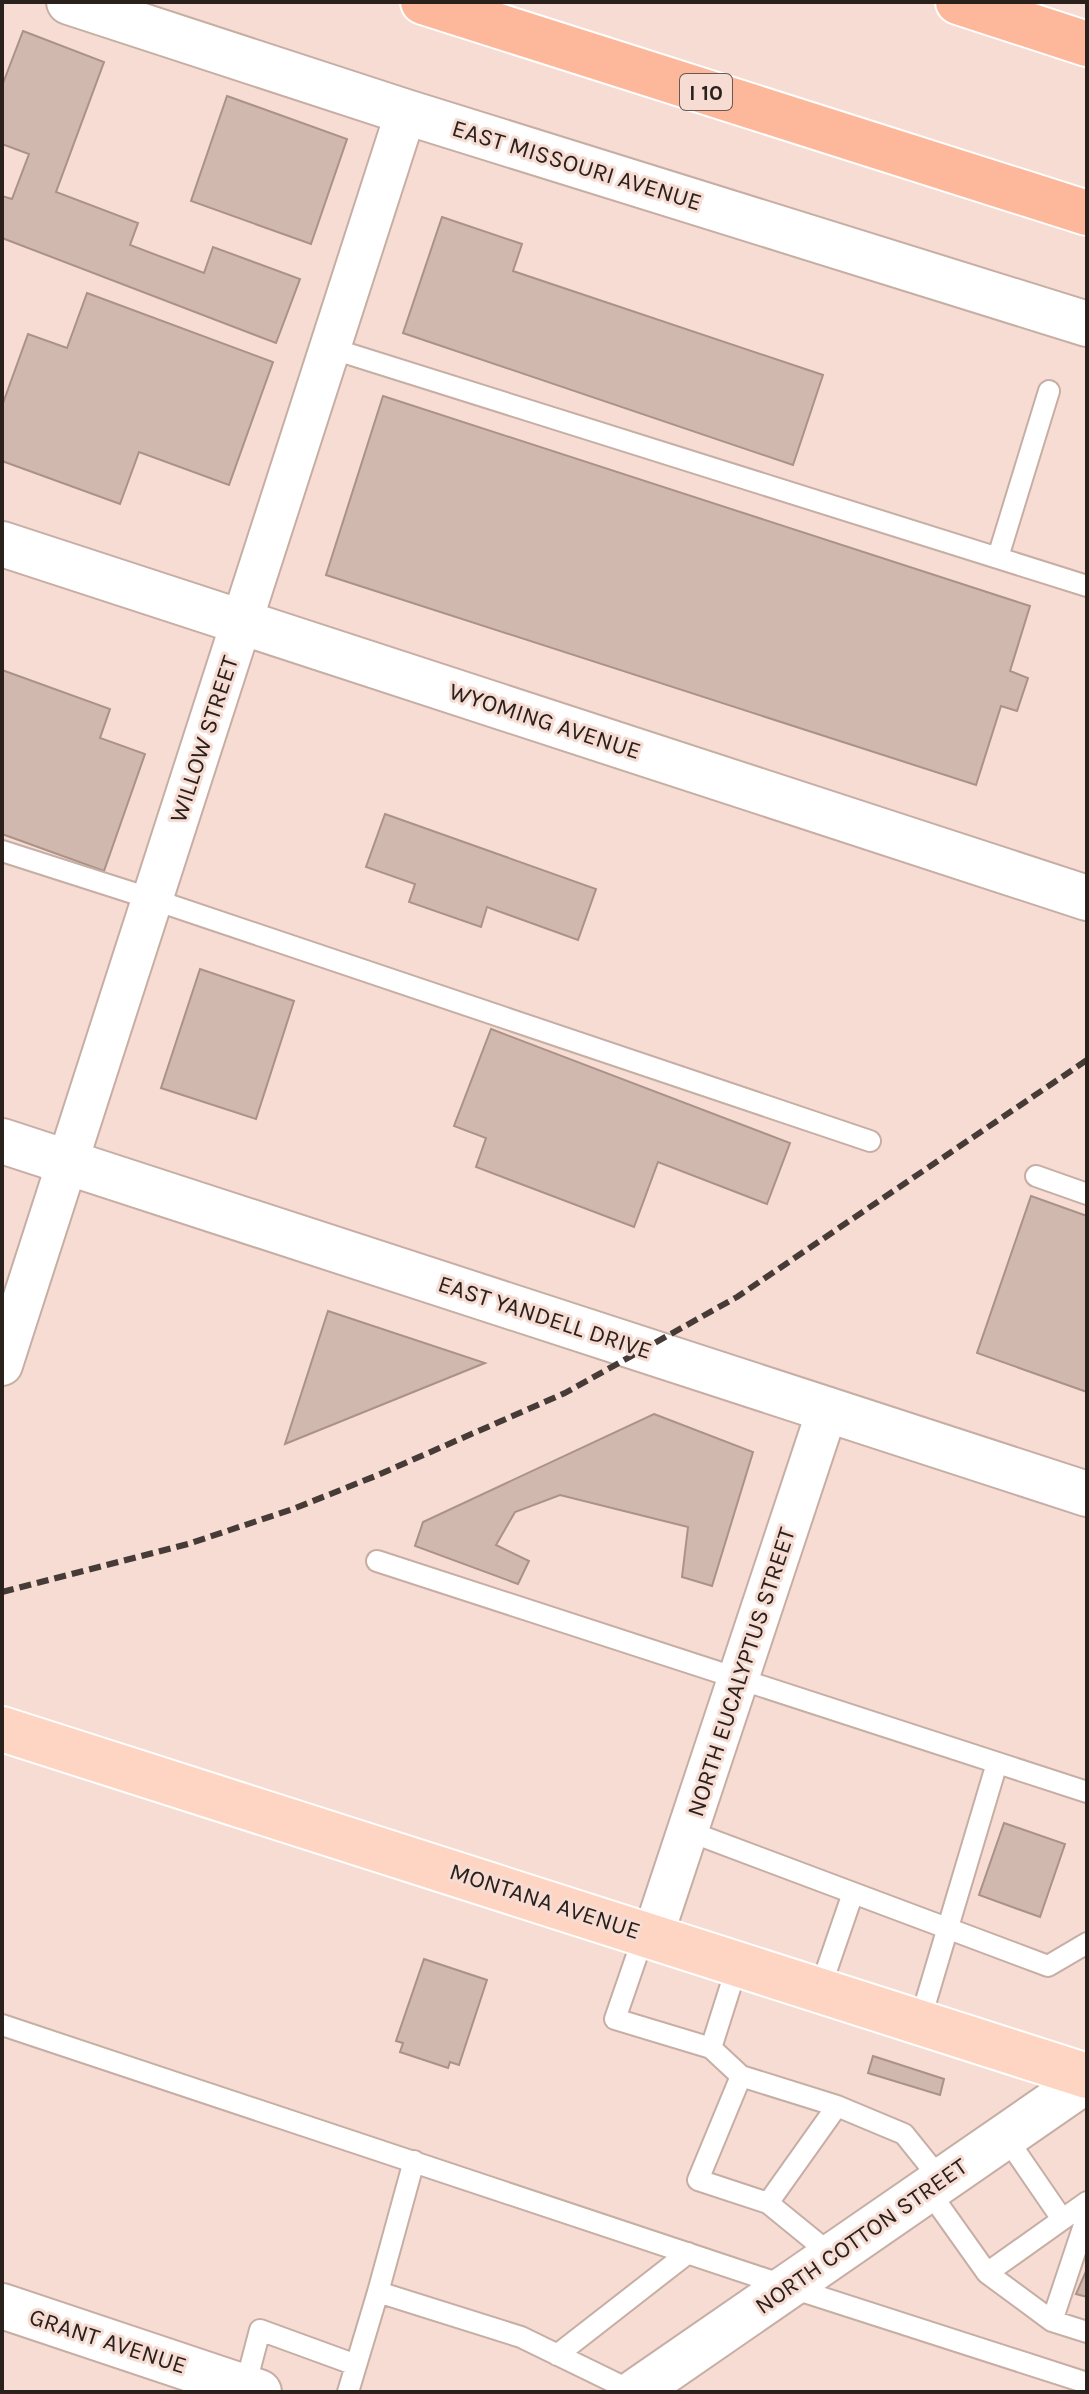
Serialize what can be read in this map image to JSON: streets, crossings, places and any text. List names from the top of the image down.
{
  "streets": {
    "highway": ["I 10"],
    "main road": ["MONTANA AVENUE"],
    "street": [
      "EAST MISSOURI AVENUE",
      "WYOMING AVENUE",
      "WILLOW STREET",
      "EAST YANDELL DRIVE",
      "NORTH EUCALYPTUS STREET",
      "NORTH COTTON STREET",
      "GRANT AVENUE"
    ]
  },
  "crossings": [
    ["EAST MISSOURI AVENUE", "WILLOW STREET"],
    ["WYOMING AVENUE", "WILLOW STREET"],
    ["WILLOW STREET", "EAST YANDELL DRIVE"],
    ["EAST YANDELL DRIVE", "NORTH EUCALYPTUS STREET"],
    ["NORTH EUCALYPTUS STREET", "MONTANA AVENUE"],
    ["MONTANA AVENUE", "NORTH COTTON STREET"]
  ]
}
